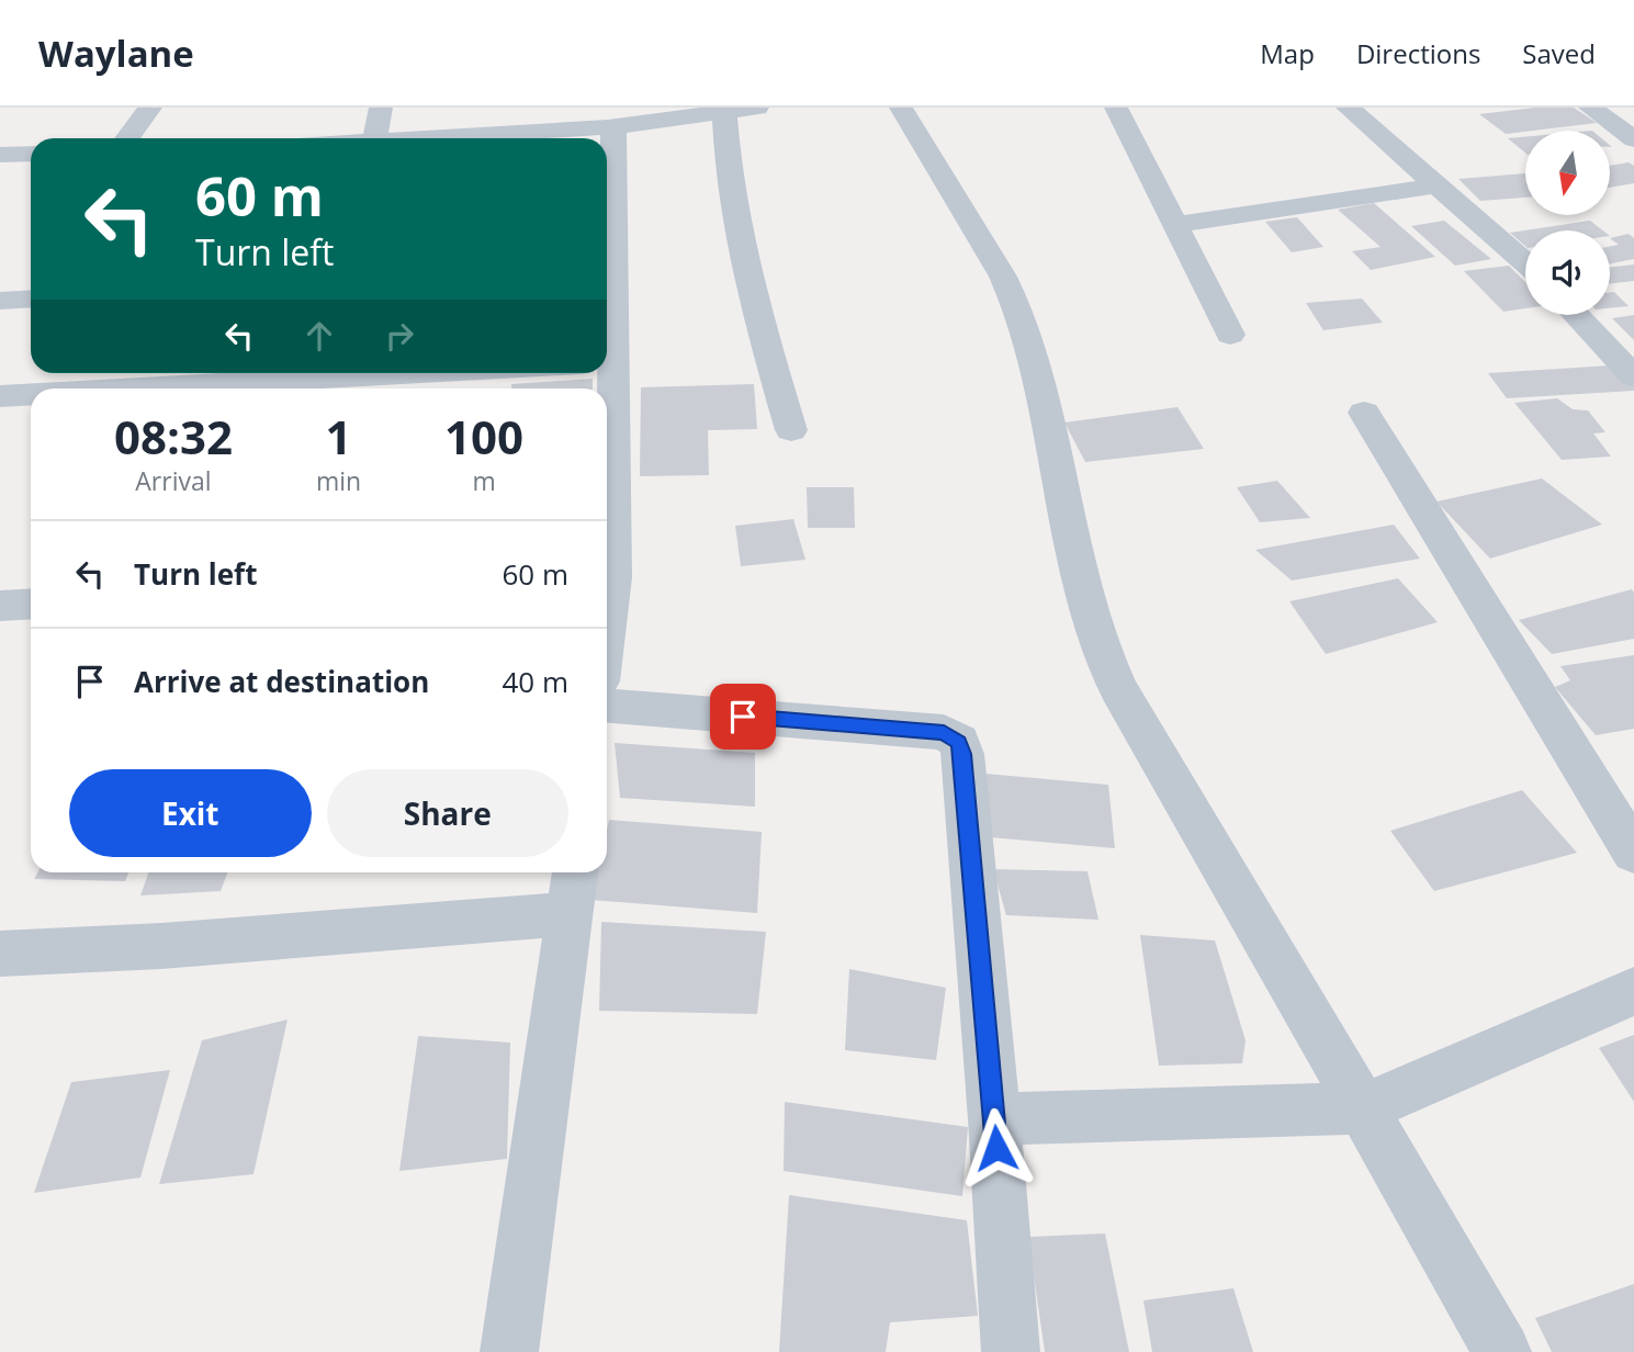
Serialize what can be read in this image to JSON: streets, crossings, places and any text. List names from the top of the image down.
{
  "north": "bottom",
  "page": {
    "header": "Waylane",
    "nav": ["Map", "Directions", "Saved"],
    "turn": ["60 m", "Turn left"],
    "eta": [
      "08:32",
      "Arrival",
      "1",
      "min",
      "100",
      "m"
    ],
    "list": [
      {
        "name": "Turn left",
        "value": "60 m"
      },
      {
        "name": "Arrive at destination",
        "value": "40 m"
      }
    ],
    "buttons": ["Exit", "Share"]
  }
}
